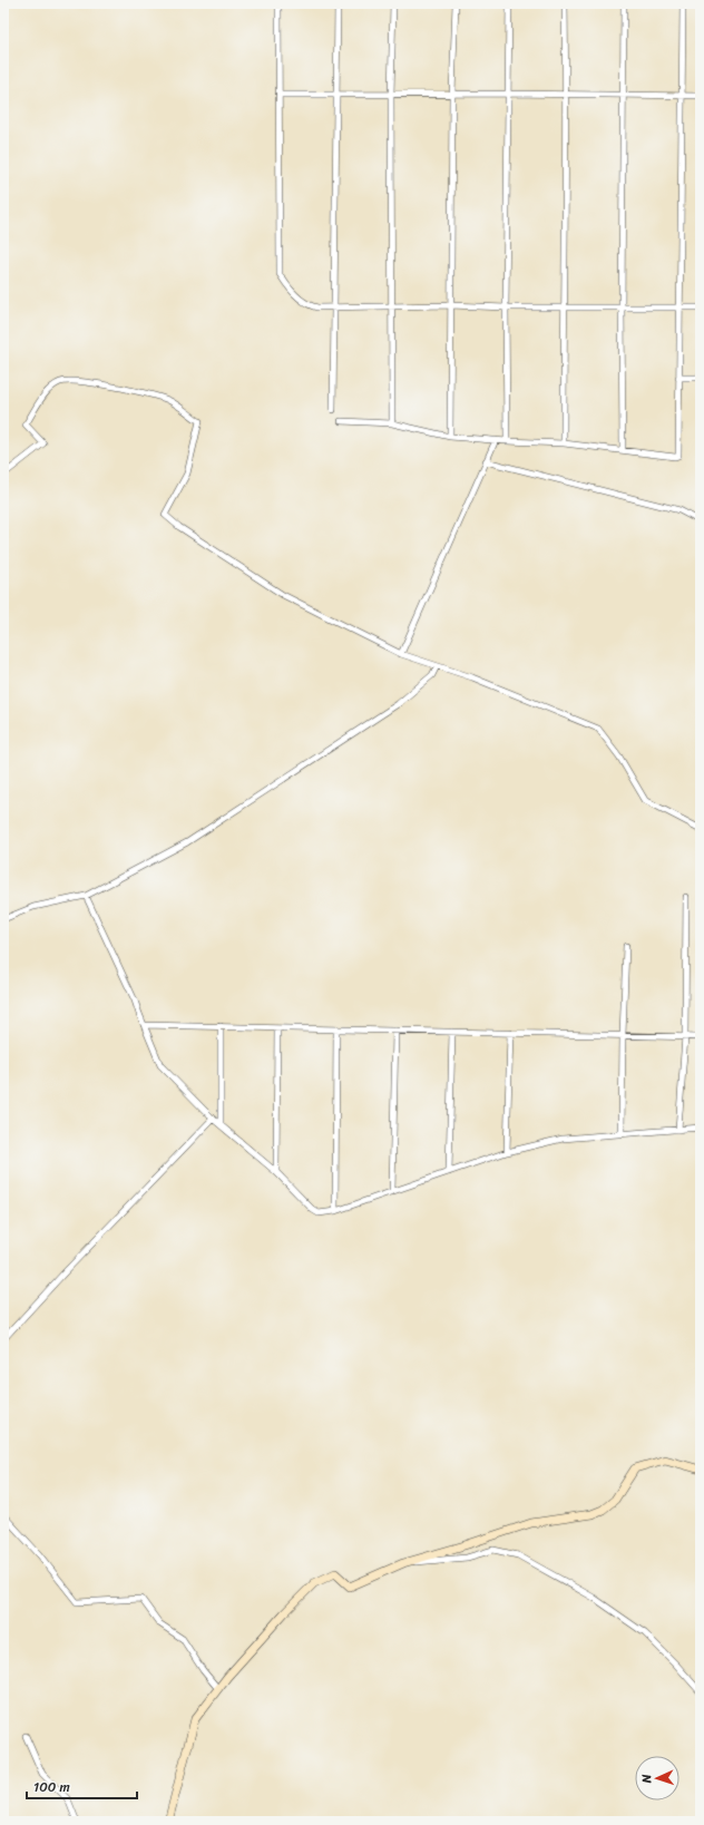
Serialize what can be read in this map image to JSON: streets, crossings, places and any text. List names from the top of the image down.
{
  "scale_bar": "100 m",
  "north": "left"
}
